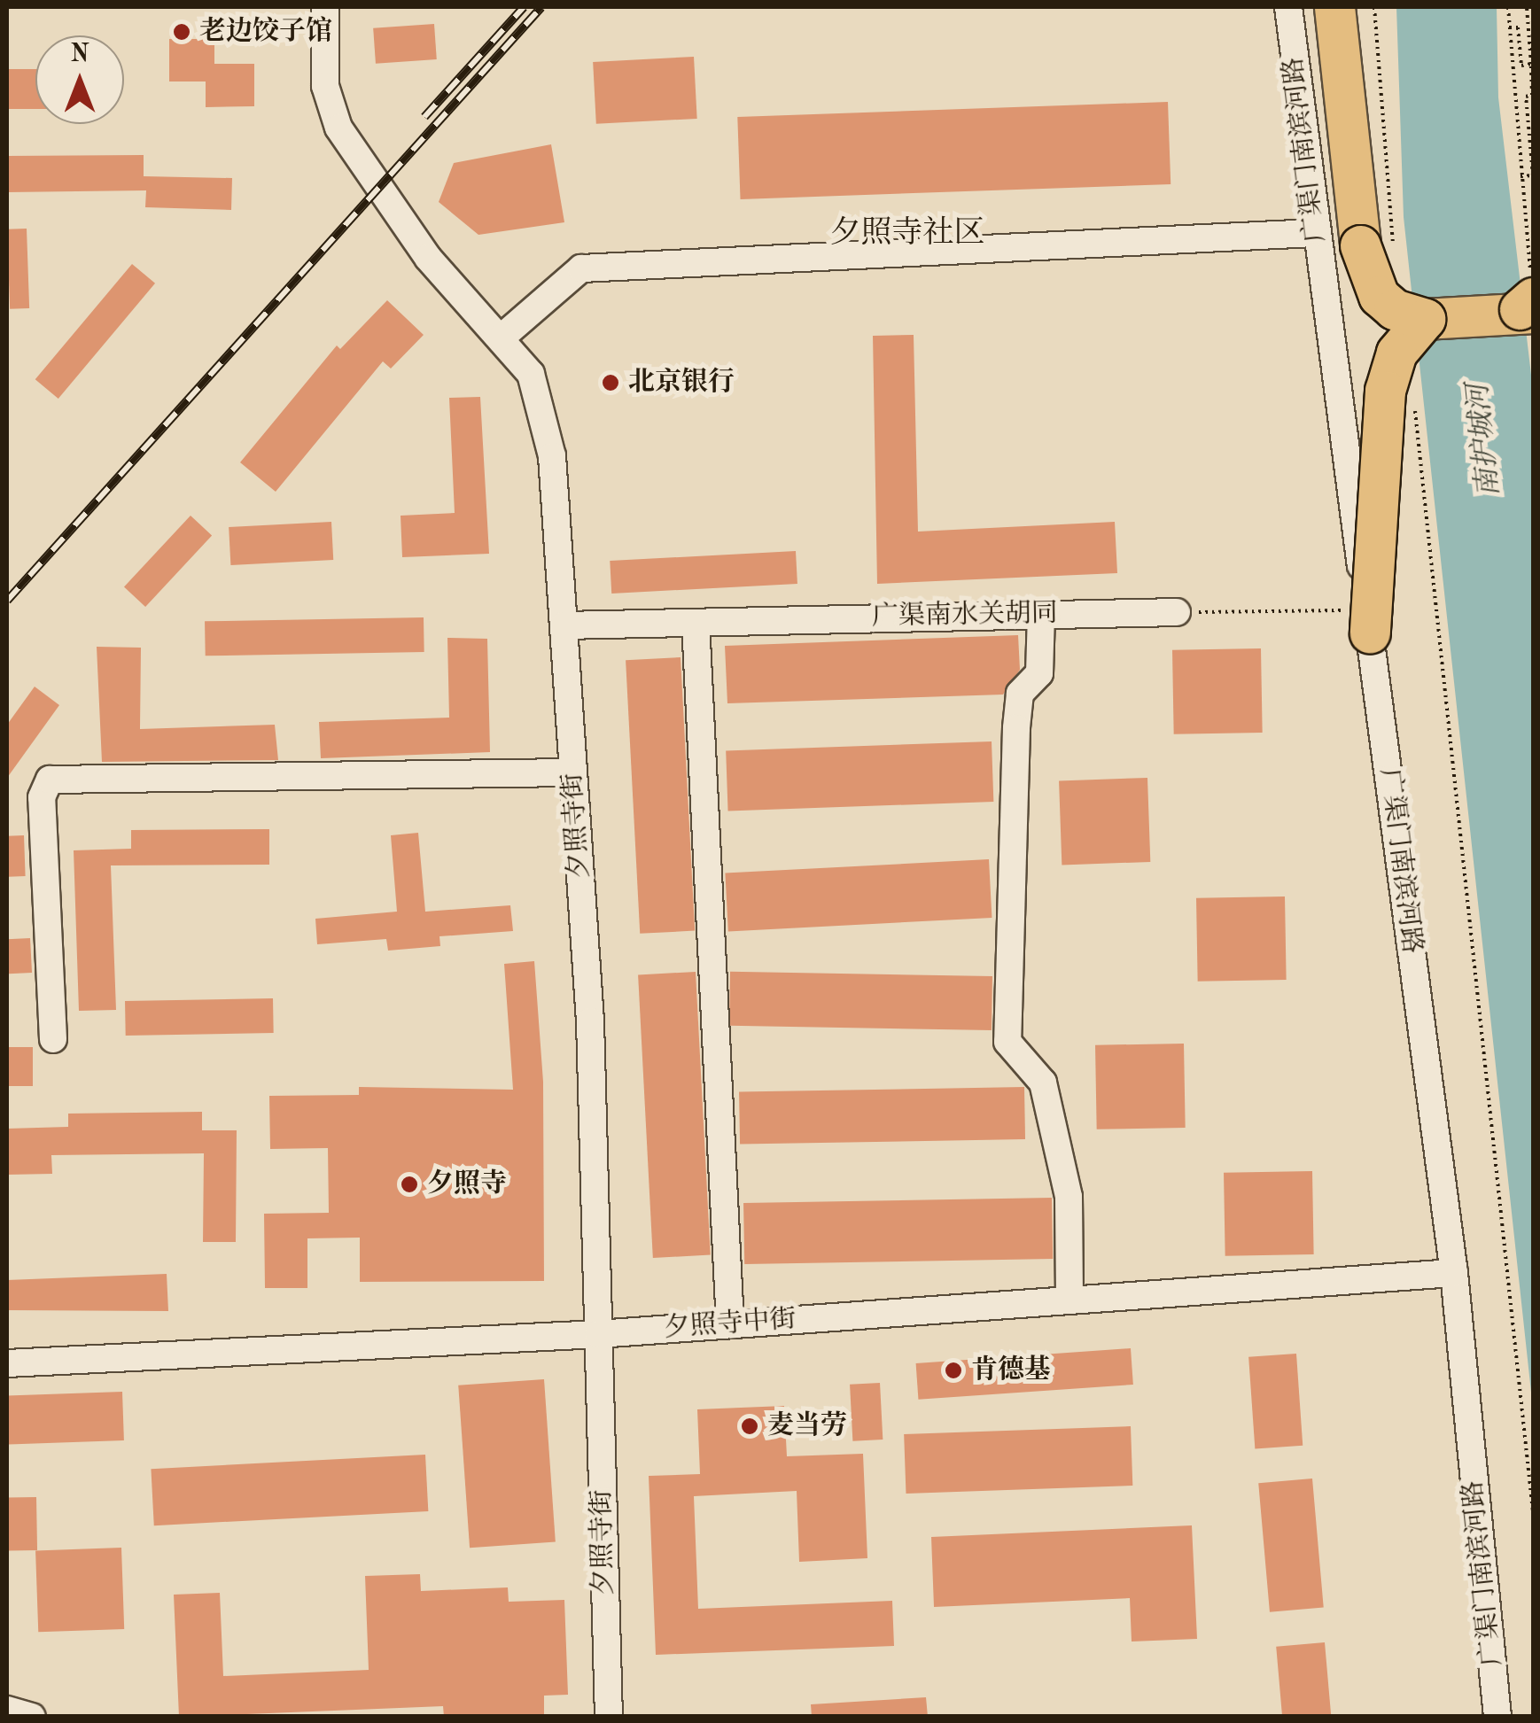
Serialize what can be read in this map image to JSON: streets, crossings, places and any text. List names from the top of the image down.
{
  "streets": {
    "street": [
      "广渠门南滨河路",
      "广渠南水关胡同",
      "夕照寺街",
      "夕照寺中街"
    ]
  },
  "crossings": [
    ["广渠门南滨河路", "夕照寺中街"],
    ["广渠南水关胡同", "夕照寺街"],
    ["夕照寺街", "夕照寺中街"]
  ],
  "districts": ["夕照寺社区"],
  "water": ["南护城河"],
  "places": [
    "老边饺子馆",
    "北京银行",
    "夕照寺",
    "肯德基",
    "麦当劳"
  ],
  "north": "top"
}
